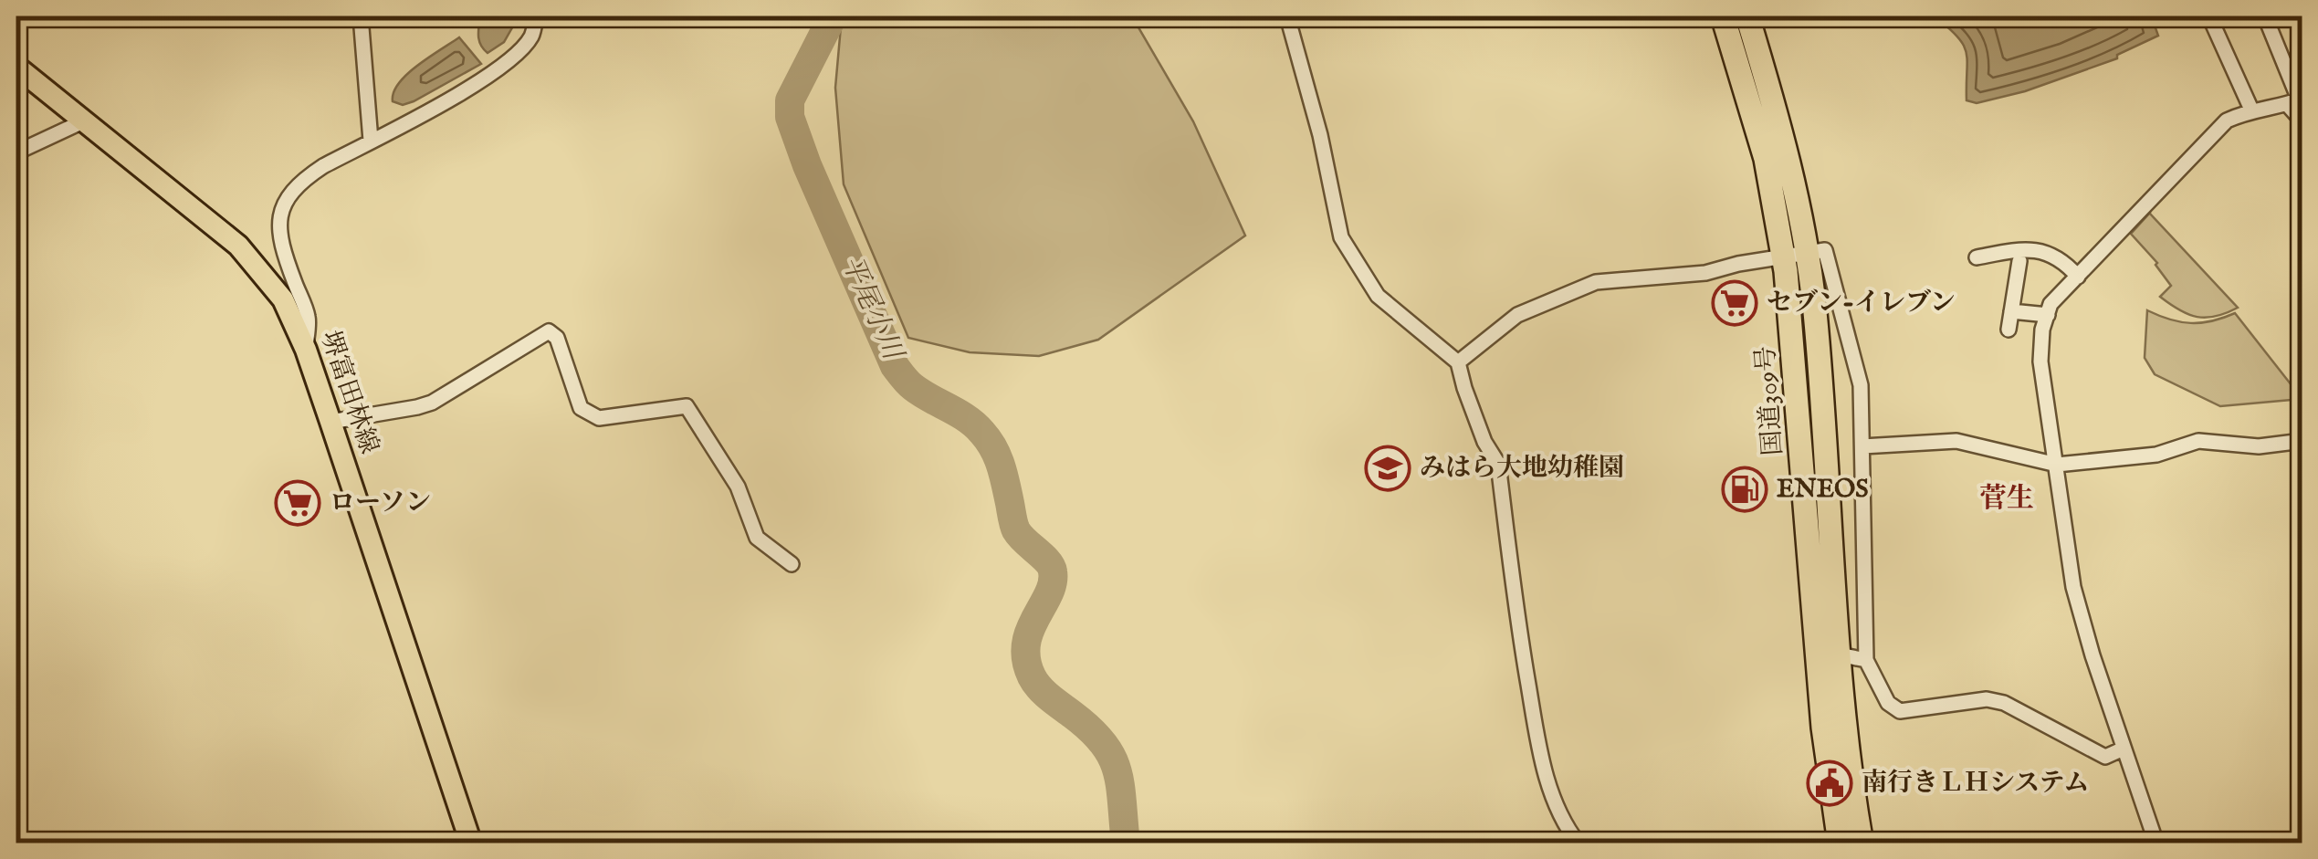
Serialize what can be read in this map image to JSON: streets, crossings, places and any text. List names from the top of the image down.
{
  "streets": {
    "highway": ["国道309号"],
    "main road": ["堺富田林線"]
  },
  "districts": ["菅生"],
  "water": ["平尾小川"],
  "places": {
    "supermarket": ["セブン-イレブン", "ローソン"],
    "school or university": ["みはら大地幼稚園"],
    "fuel station": ["ENEOS"],
    "public building": ["南行きＬＨシステム"]
  }
}
